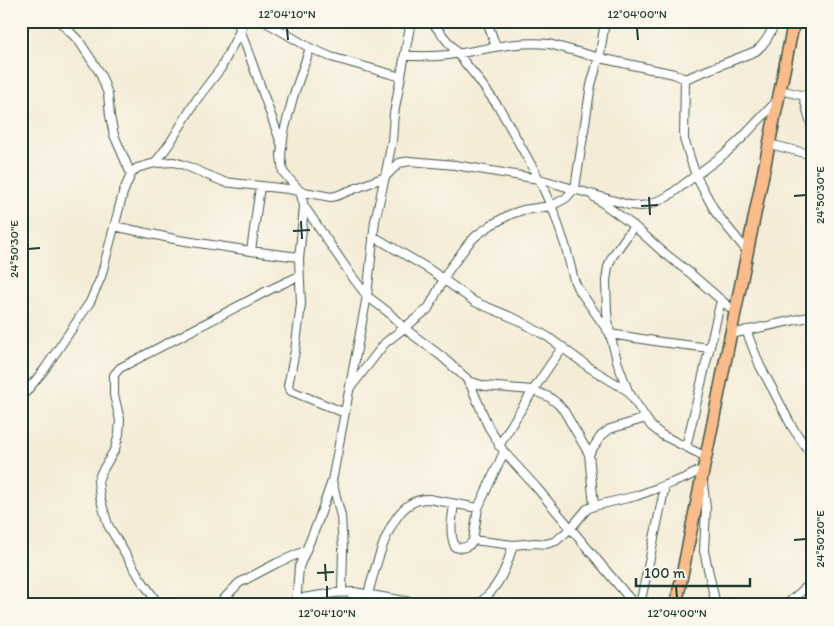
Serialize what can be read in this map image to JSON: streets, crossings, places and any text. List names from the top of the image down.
{
  "scale_bar": "100 m",
  "coordinates": [
    "12°04'10\"N",
    "12°04'00\"N",
    "24°50'30\"E",
    "24°50'20\"E"
  ]
}
